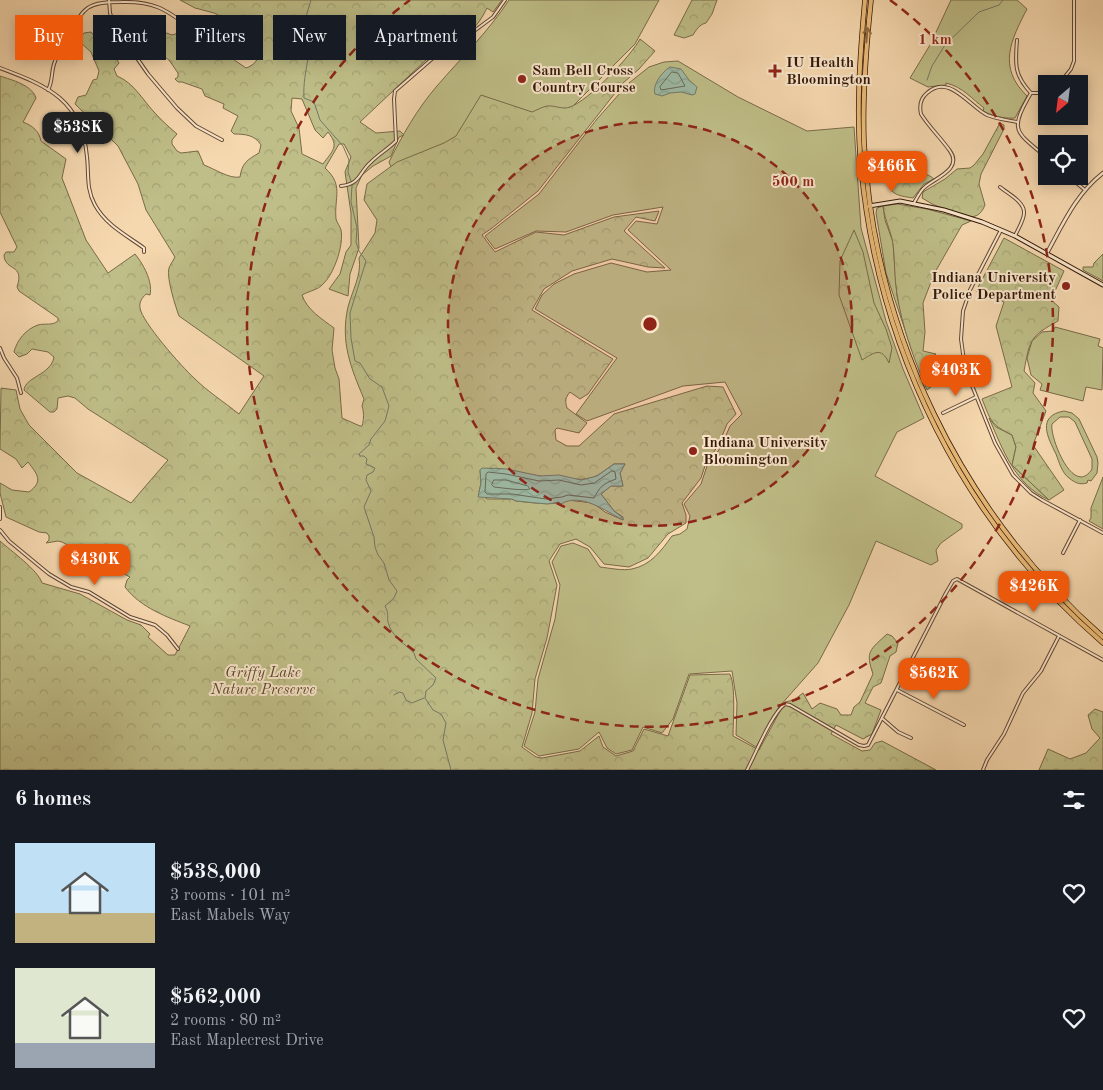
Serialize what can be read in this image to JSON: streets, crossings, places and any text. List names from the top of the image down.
{
  "parks": ["Griffy Lake Nature Preserve"],
  "places": {
    "health": ["IU Health Bloomington"],
    "other": ["Sam Bell Cross Country Course", "Indiana University Police Department", "Indiana University Bloomington"]
  },
  "north": "bottom left",
  "page": {
    "chip": [
      "Buy",
      "Rent",
      "Filters",
      "New",
      "Apartment"
    ],
    "price": [
      "$538K",
      "$466K",
      "$403K",
      "$430K",
      "$426K",
      "$562K"
    ],
    "heading": "6 homes",
    "list": [
      {
        "name": "$538,000",
        "note": "3 rooms · 101 m² · East Mabels Way"
      },
      {
        "name": "$562,000",
        "note": "2 rooms · 80 m² · East Maplecrest Drive"
      }
    ]
  },
  "rings": ["1 km", "500 m"]
}
